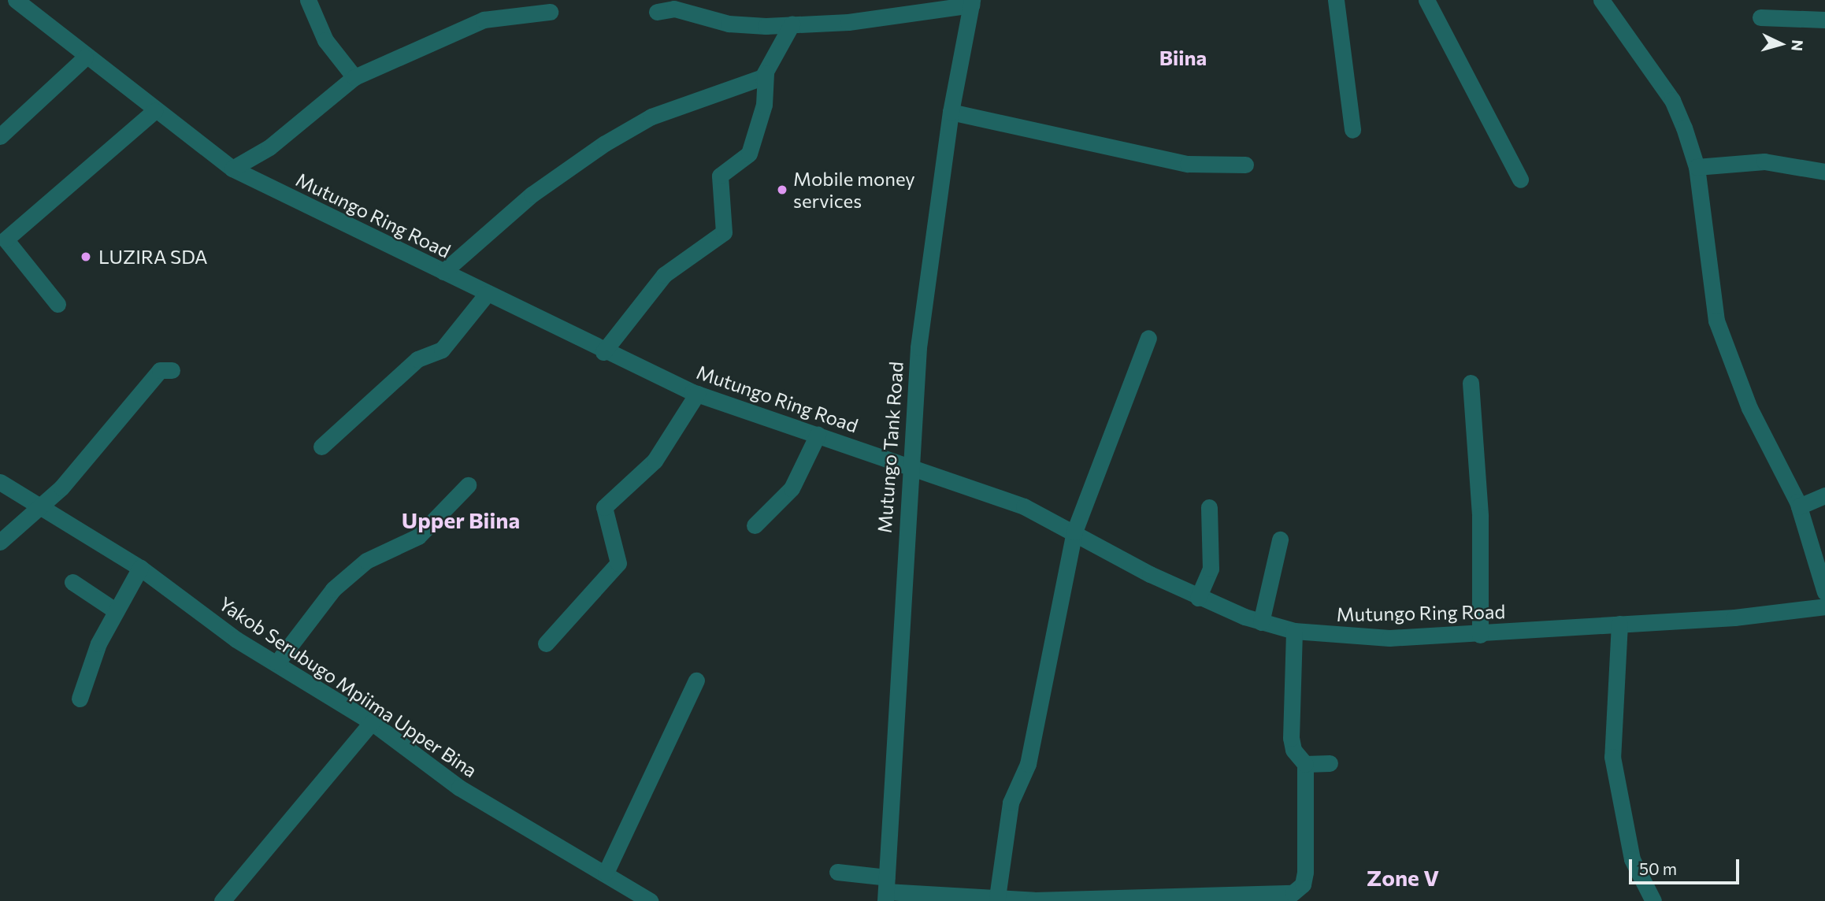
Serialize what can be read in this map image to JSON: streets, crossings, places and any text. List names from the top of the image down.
{
  "streets": {
    "street": ["Mutungo Ring Road", "Mutungo Tank Road", "Yakob Serubugo Mpiima Upper Bina"]
  },
  "crossings": [
    ["Mutungo Ring Road", "Mutungo Tank Road"]
  ],
  "districts": ["Biina", "Upper Biina", "Zone V"],
  "places": ["Mobile money services", "LUZIRA SDA"],
  "scale_bar": "50 m",
  "north": "right"
}
